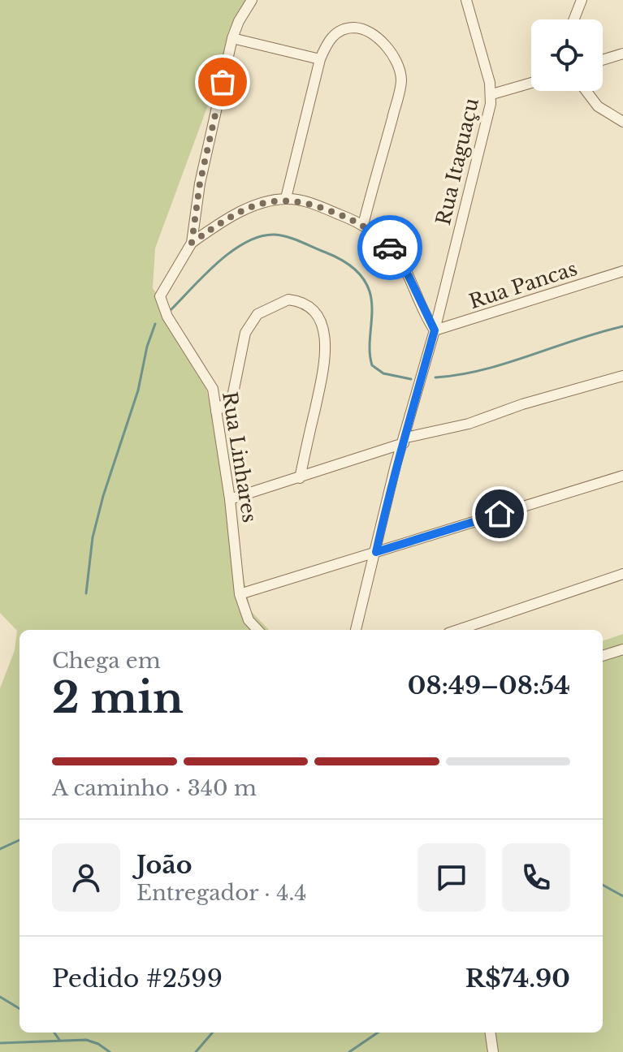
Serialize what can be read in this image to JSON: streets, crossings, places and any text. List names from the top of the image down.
{
  "streets": {
    "street": ["Rua Itaguaçu", "Rua Pancas", "Rua Linhares"]
  },
  "crossings": [
    ["Rua Itaguaçu", "Rua Pancas"]
  ],
  "page": {
    "heading": ["2 min", "Chega em", "08:49–08:54"],
    "panel": [
      "João",
      "Entregador · 4.4",
      "Pedido #2599",
      "R$74.90"
    ],
    "bar": "A caminho · 340 m"
  }
}
